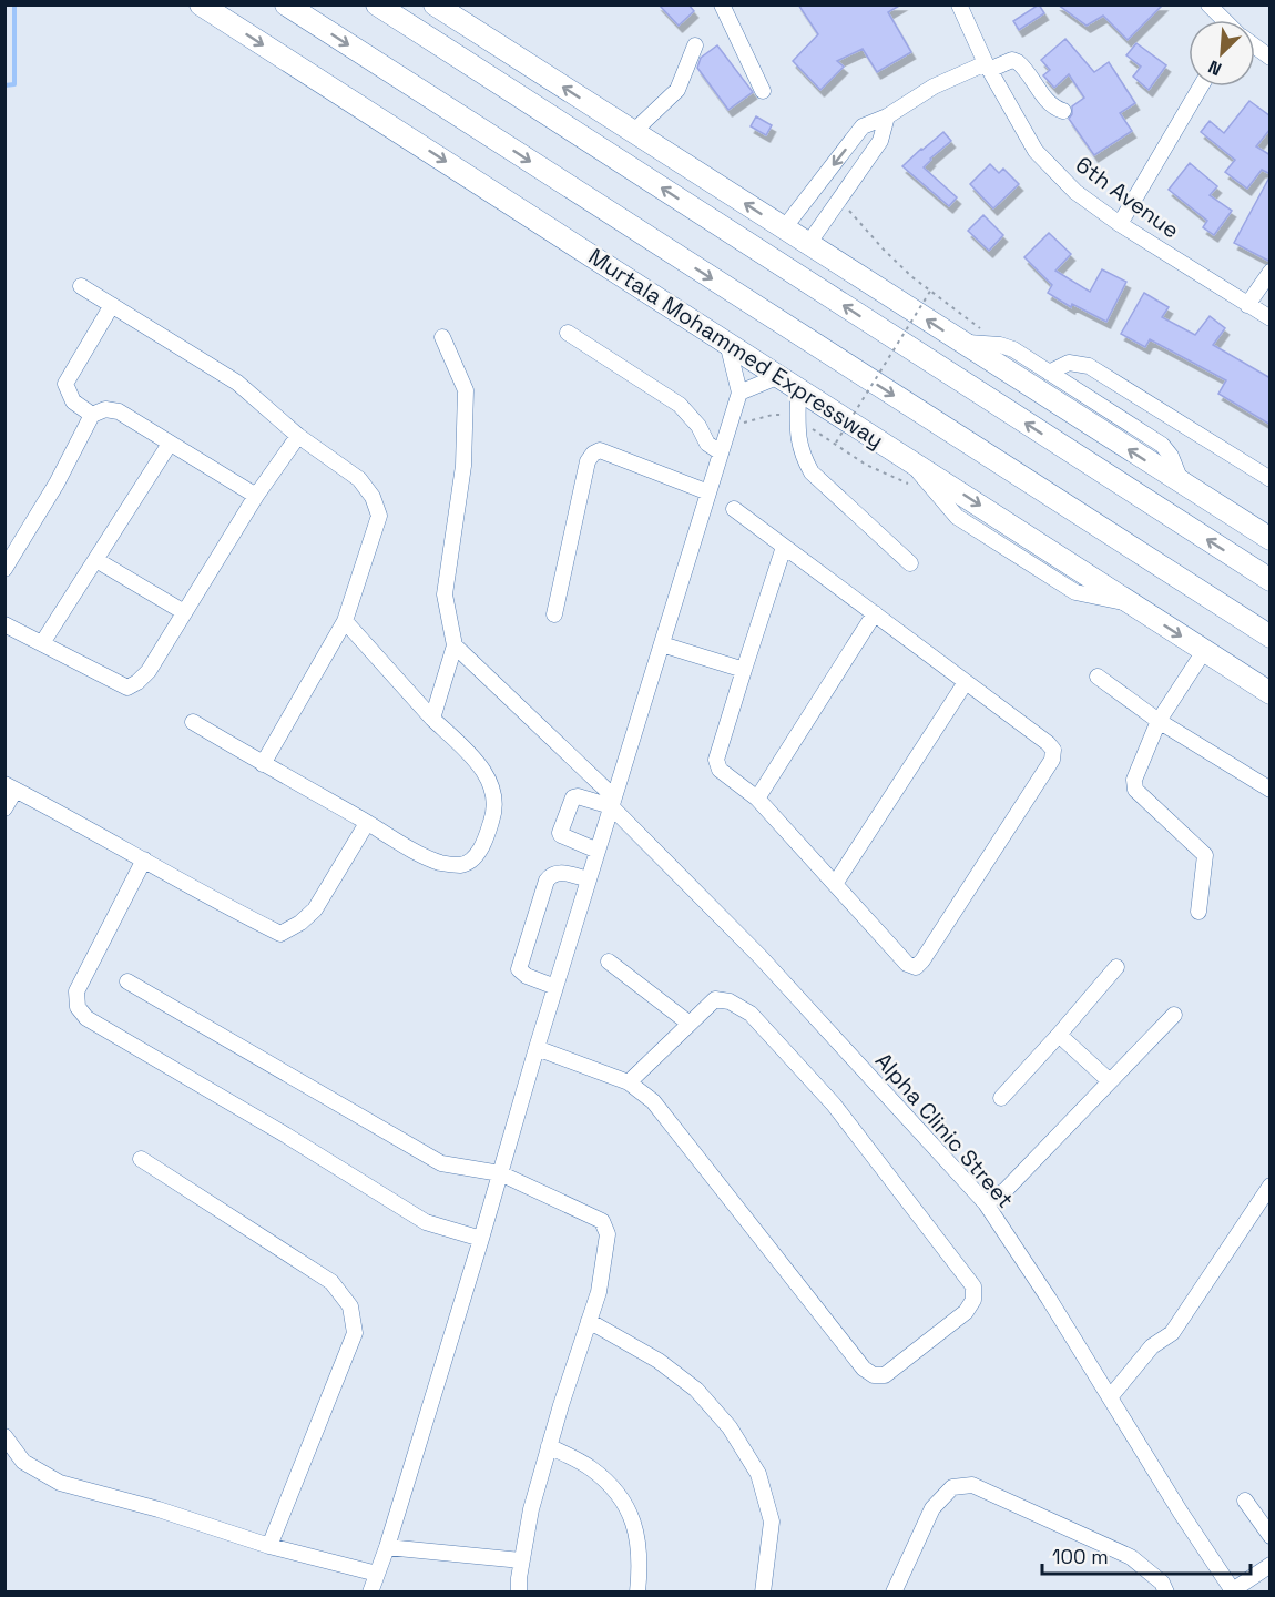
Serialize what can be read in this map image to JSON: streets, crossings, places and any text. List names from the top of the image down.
{
  "streets": {
    "highway": ["Murtala Mohammed Expressway"],
    "street": ["6th Avenue", "Alpha Clinic Street"]
  },
  "scale_bar": "100 m",
  "north": "bottom left"
}
